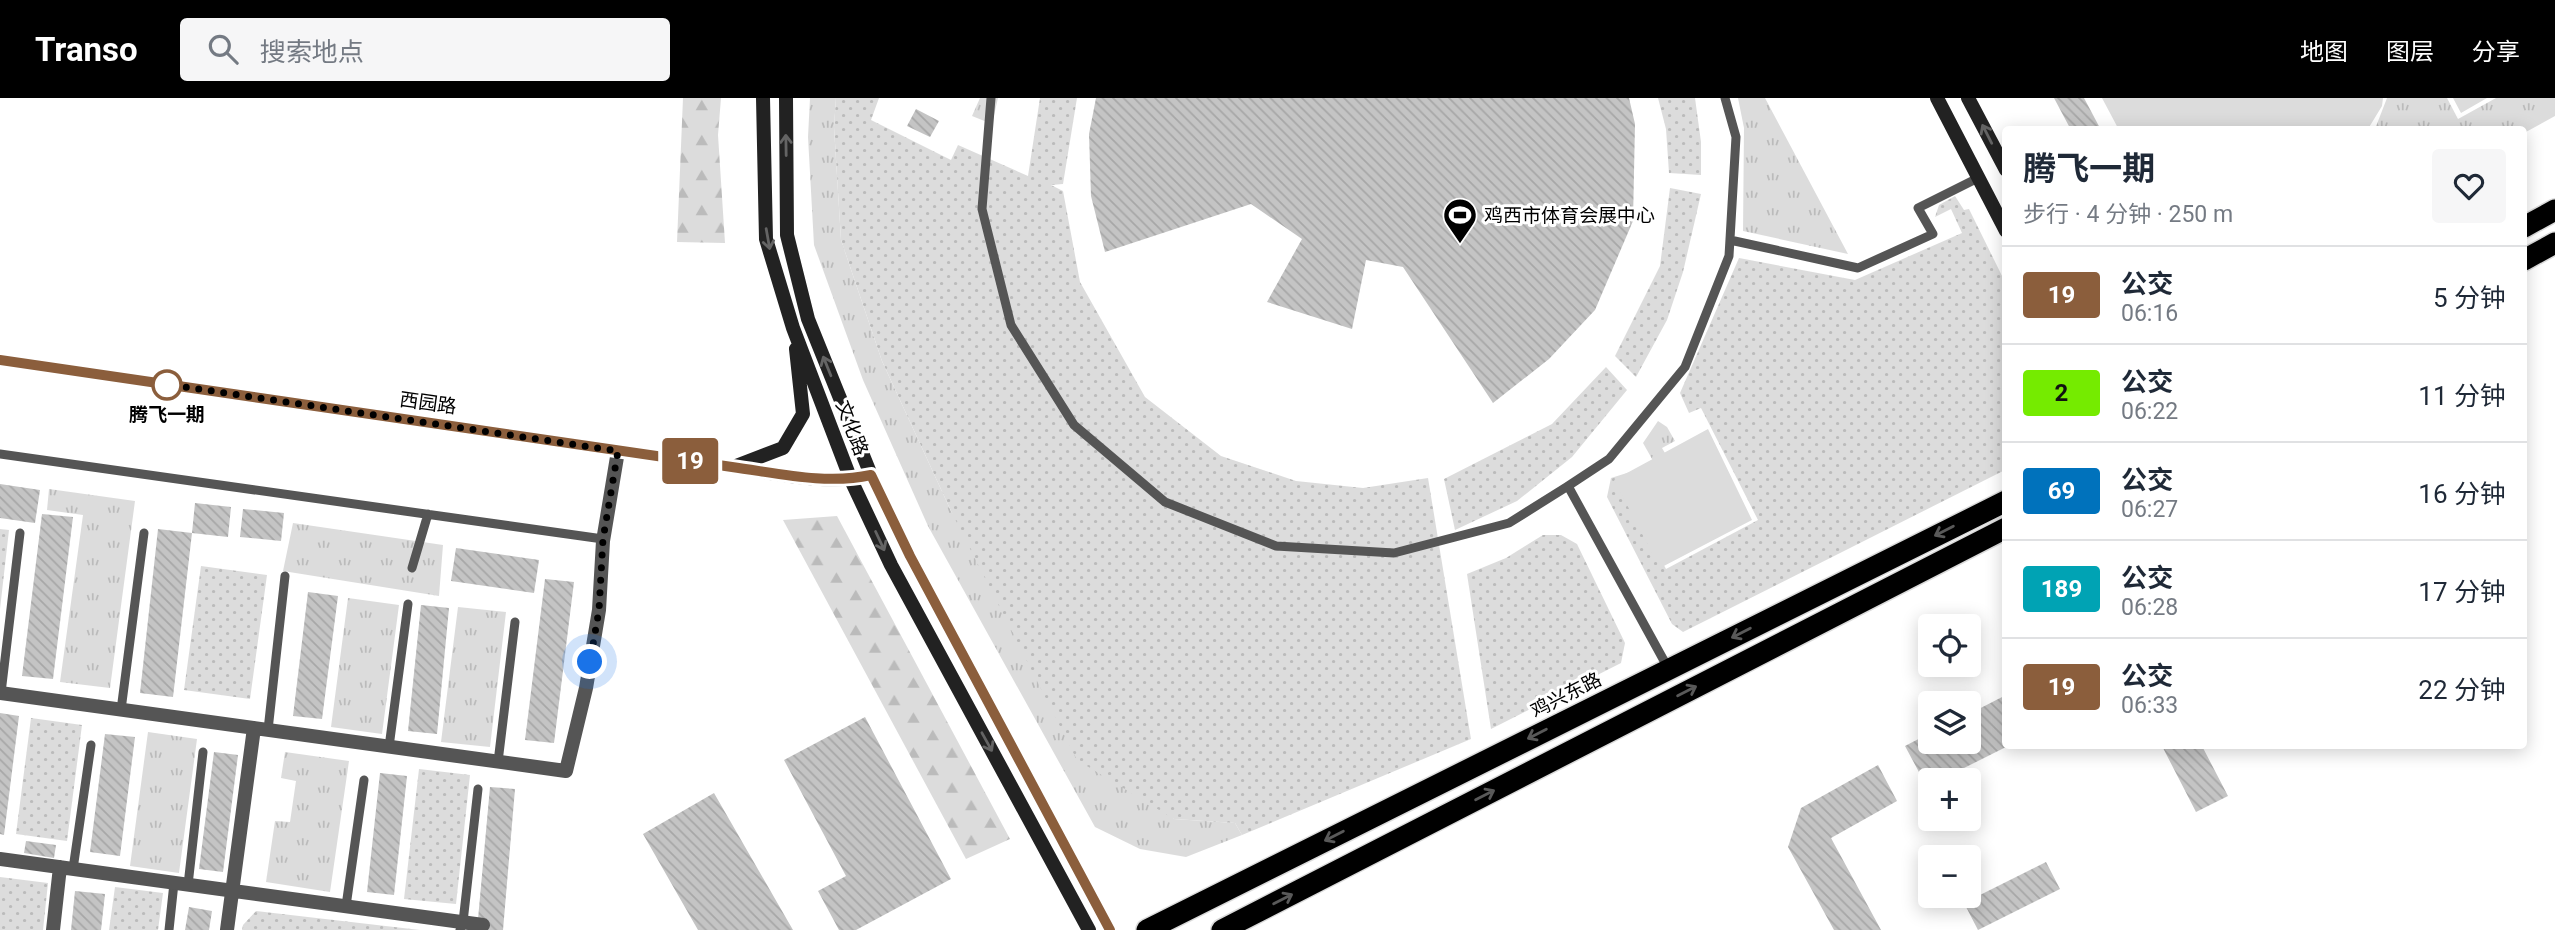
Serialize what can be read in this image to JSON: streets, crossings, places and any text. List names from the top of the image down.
{
  "streets": {
    "highway": ["鸡兴东路"],
    "main road": ["西园路", "文化路"]
  },
  "crossings": [
    ["西园路", "文化路"]
  ],
  "places": {
    "sports": ["鸡西市体育会展中心"],
    "other": ["腾飞一期"]
  },
  "lines": ["bus line 19"],
  "page": {
    "header": "Transo",
    "search": "搜索地点",
    "nav": ["地图", "图层", "分享"],
    "on_map": "19",
    "heading": ["腾飞一期", "步行 · 4 分钟 · 250 m"],
    "list": [
      {
        "mark": "19",
        "name": "公交",
        "note": "06:16",
        "value": "5 分钟"
      },
      {
        "mark": "2",
        "name": "公交",
        "note": "06:22",
        "value": "11 分钟"
      },
      {
        "mark": "69",
        "name": "公交",
        "note": "06:27",
        "value": "16 分钟"
      },
      {
        "mark": "189",
        "name": "公交",
        "note": "06:28",
        "value": "17 分钟"
      },
      {
        "mark": "19",
        "name": "公交",
        "note": "06:33",
        "value": "22 分钟"
      }
    ],
    "map_buttons": ["+", "−"]
  }
}
